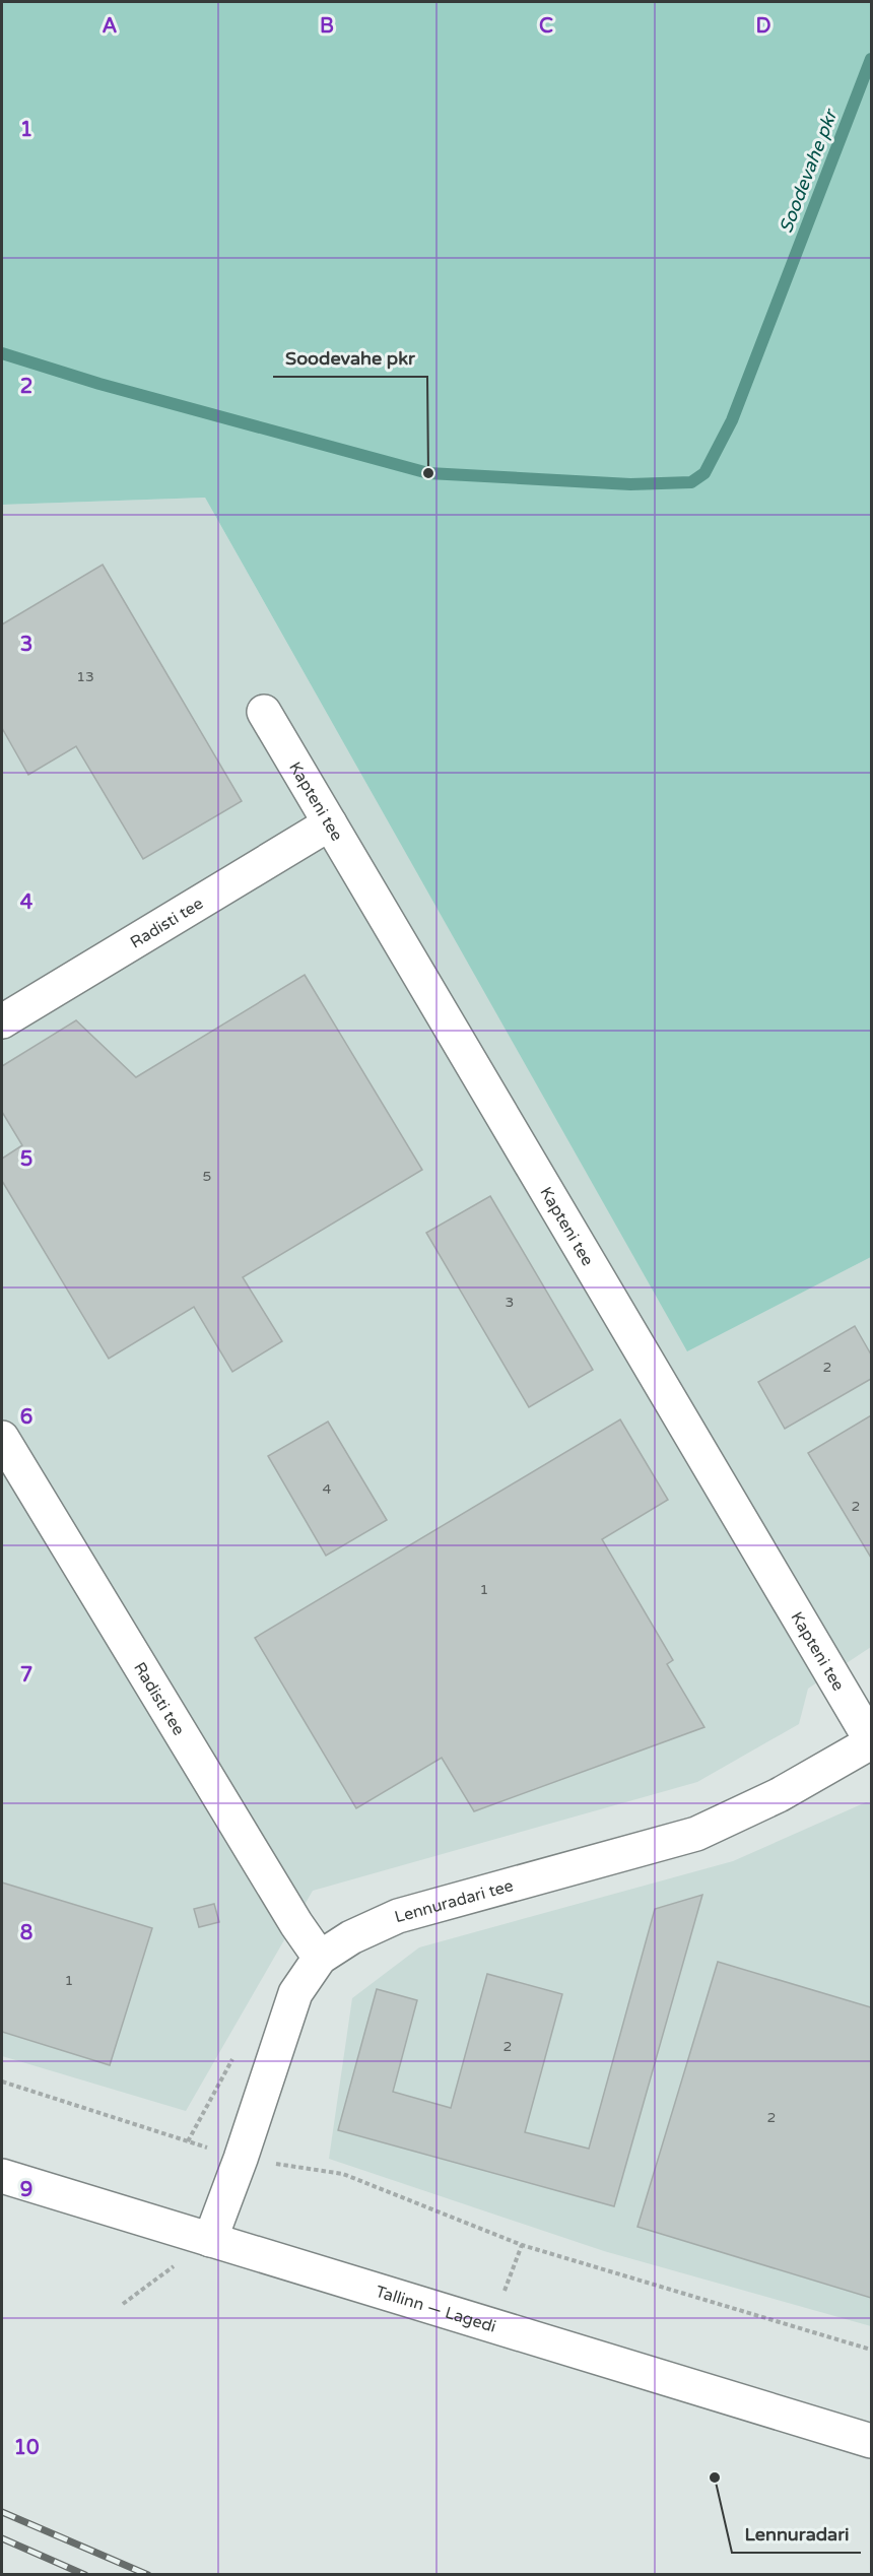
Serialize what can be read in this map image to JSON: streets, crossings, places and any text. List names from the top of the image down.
{
  "streets": {
    "street": [
      "Kapteni tee",
      "Radisti tee",
      "Lennuradari tee",
      "Tallinn — Lagedi"
    ]
  },
  "crossings": [
    ["Kapteni tee", "Radisti tee"],
    ["Kapteni tee", "Lennuradari tee"],
    ["Radisti tee", "Lennuradari tee"],
    ["Lennuradari tee", "Tallinn — Lagedi"]
  ],
  "water": ["Soodevahe pkr"],
  "places": ["Soodevahe pkr", "Lennuradari"],
  "house_numbers": [
    "13",
    "5",
    "3",
    "2",
    "4",
    "2",
    "1",
    "1",
    "2",
    "2"
  ],
  "grid": {
    "columns": [
      "A",
      "B",
      "C",
      "D"
    ],
    "rows": [
      "1",
      "2",
      "3",
      "4",
      "5",
      "6",
      "7",
      "8",
      "9",
      "10"
    ]
  }
}
